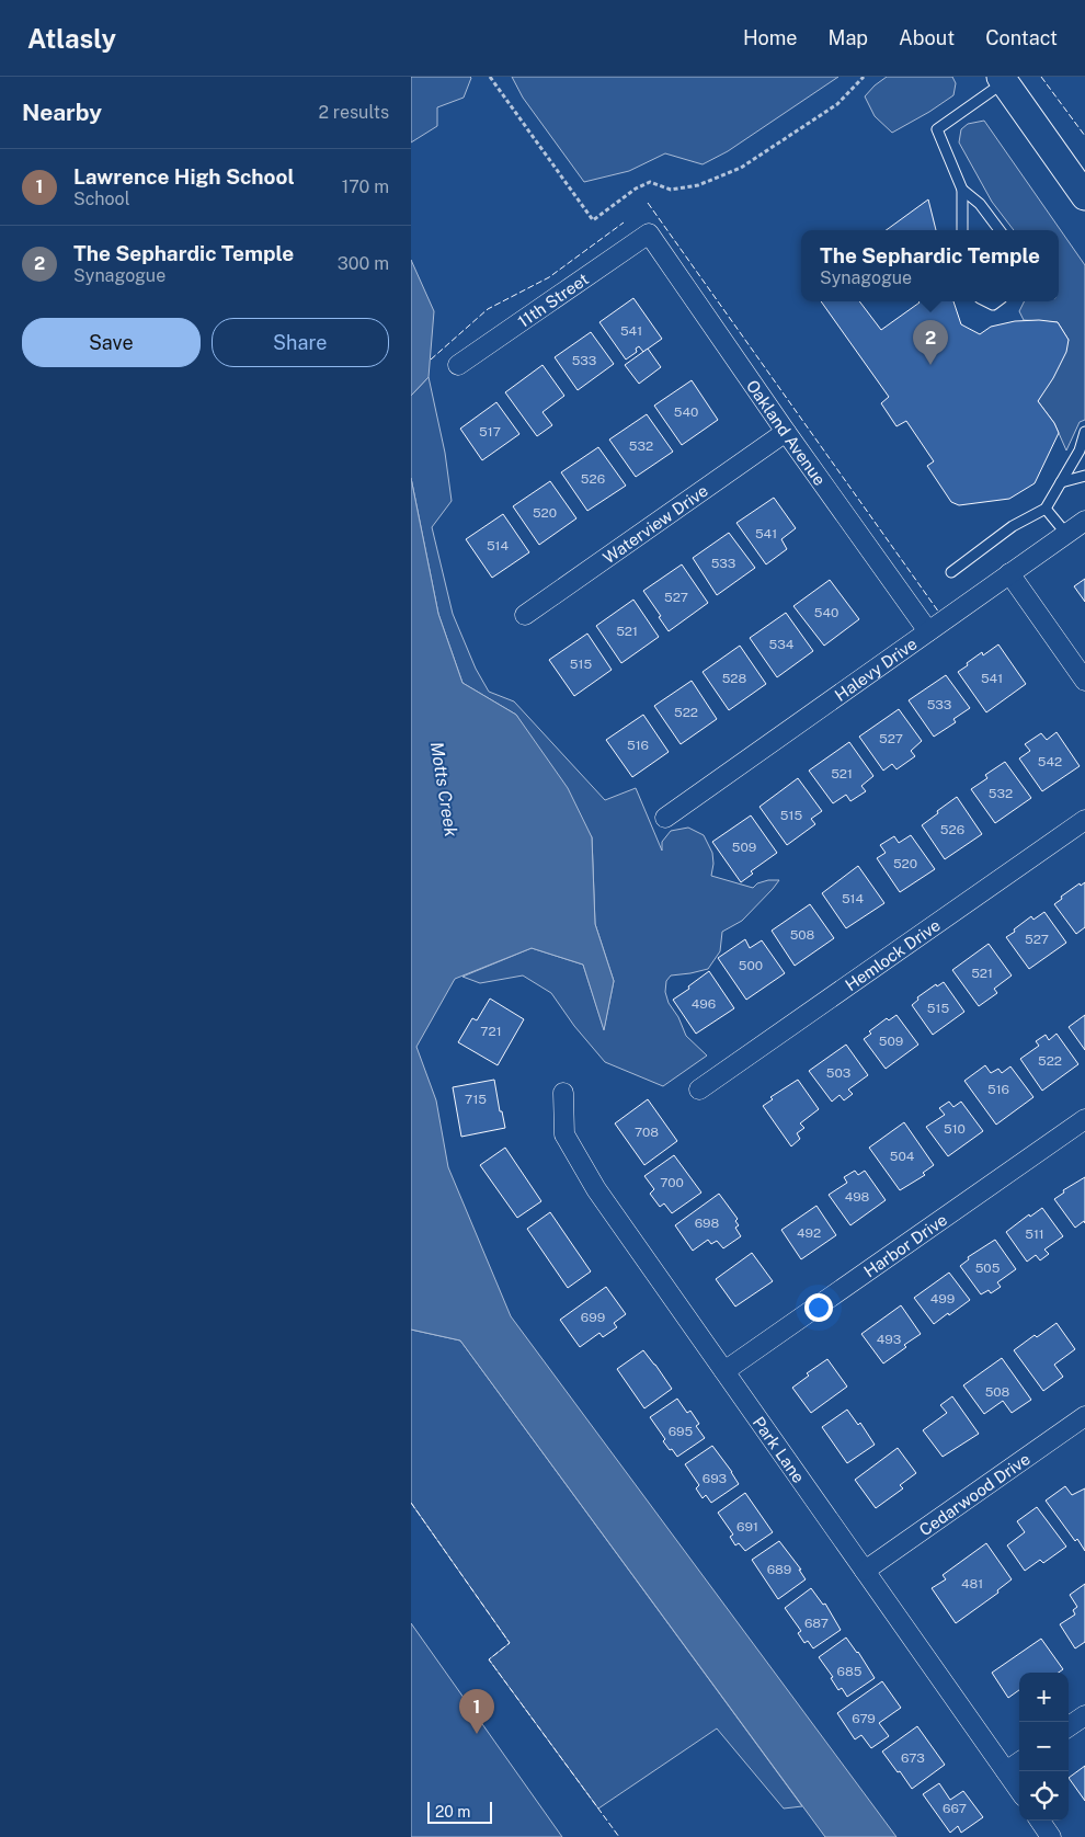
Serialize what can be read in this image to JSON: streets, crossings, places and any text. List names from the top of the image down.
{
  "streets": {
    "street": [
      "11th Street",
      "Oakland Avenue",
      "Waterview Drive",
      "Halevy Drive",
      "Hemlock Drive",
      "Harbor Drive",
      "Park Lane",
      "Cedarwood Drive"
    ]
  },
  "crossings": [
    ["11th Street", "Oakland Avenue"],
    ["Oakland Avenue", "Waterview Drive"],
    ["Oakland Avenue", "Halevy Drive"],
    ["Harbor Drive", "Park Lane"],
    ["Park Lane", "Cedarwood Drive"]
  ],
  "water": ["Motts Creek"],
  "house_numbers": [
    "541",
    "533",
    "540",
    "517",
    "532",
    "526",
    "520",
    "541",
    "514",
    "533",
    "527",
    "540",
    "521",
    "534",
    "515",
    "528",
    "541",
    "533",
    "522",
    "527",
    "516",
    "542",
    "521",
    "532",
    "515",
    "526",
    "509",
    "520",
    "514",
    "508",
    "527",
    "500",
    "521",
    "496",
    "515",
    "721",
    "509",
    "522",
    "503",
    "516",
    "715",
    "510",
    "708",
    "504",
    "700",
    "498",
    "698",
    "492",
    "511",
    "505",
    "499",
    "699",
    "493",
    "508",
    "695",
    "693",
    "691",
    "689",
    "481",
    "687",
    "685",
    "679",
    "673",
    "667"
  ],
  "scale_bar": "20 m",
  "page": {
    "header": "Atlasly",
    "nav": [
      "Home",
      "Map",
      "About",
      "Contact"
    ],
    "heading": ["Nearby", "2 results"],
    "list": [
      {
        "mark": "1",
        "name": "Lawrence High School",
        "note": "School",
        "value": "170 m"
      },
      {
        "mark": "2",
        "name": "The Sephardic Temple",
        "note": "Synagogue",
        "value": "300 m"
      }
    ],
    "popup": ["The Sephardic Temple", "Synagogue"],
    "buttons": ["Save", "Share"],
    "pins": ["2", "1"],
    "map_buttons": ["+", "−"],
    "scale": "20 m"
  }
}
